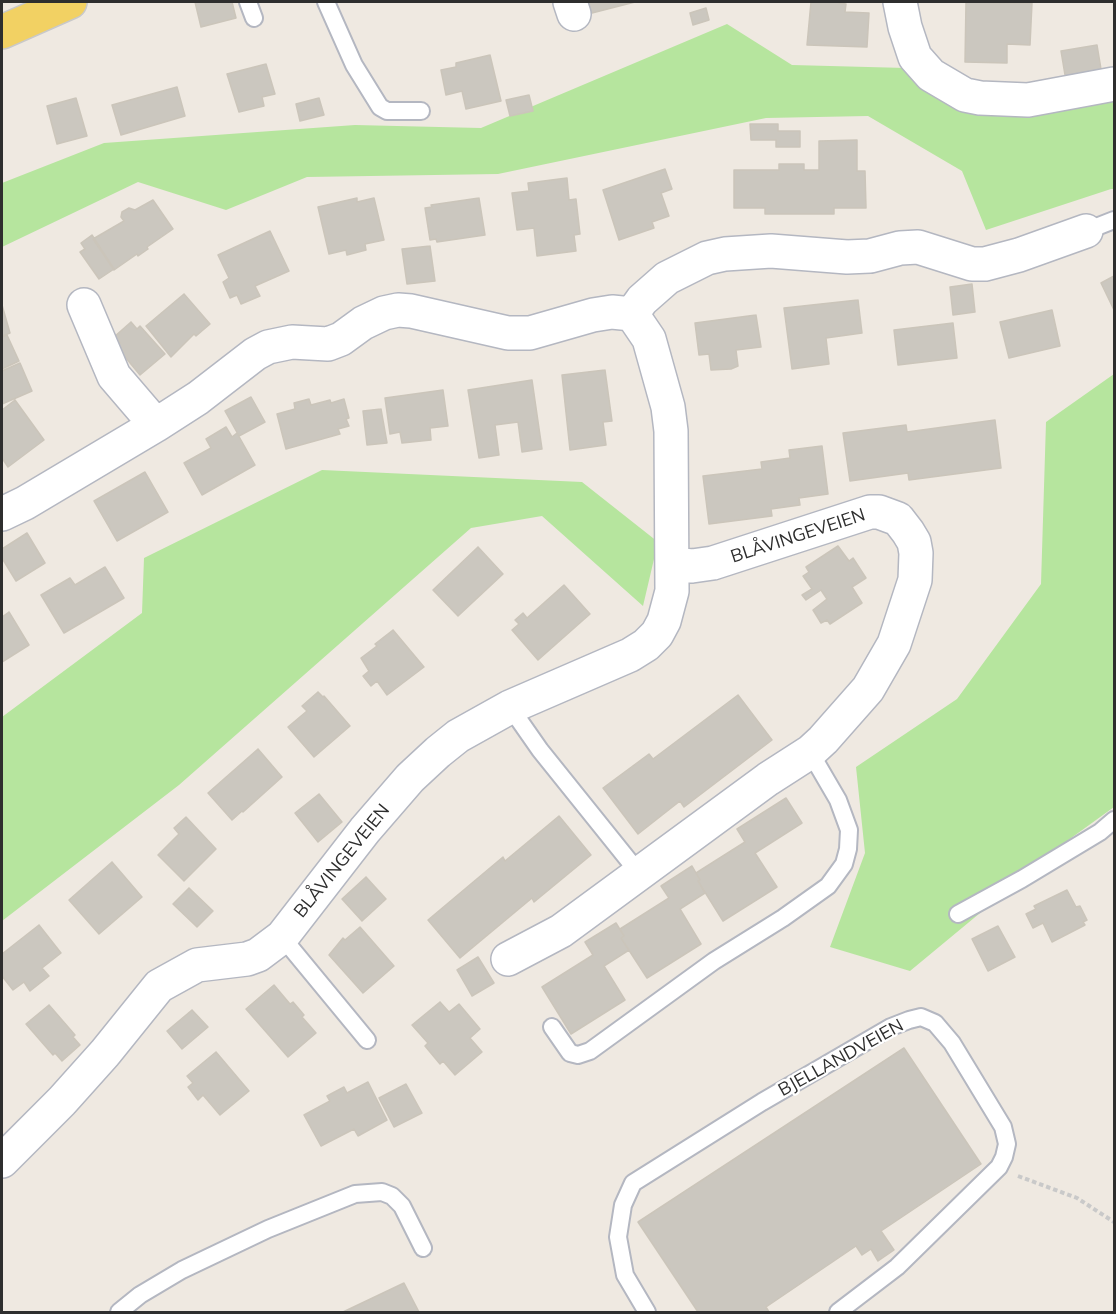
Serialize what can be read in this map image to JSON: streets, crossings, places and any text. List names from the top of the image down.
{
  "streets": {
    "street": ["BLÅVINGEVEIEN"],
    "lane": ["BJELLANDVEIEN"]
  }
}
